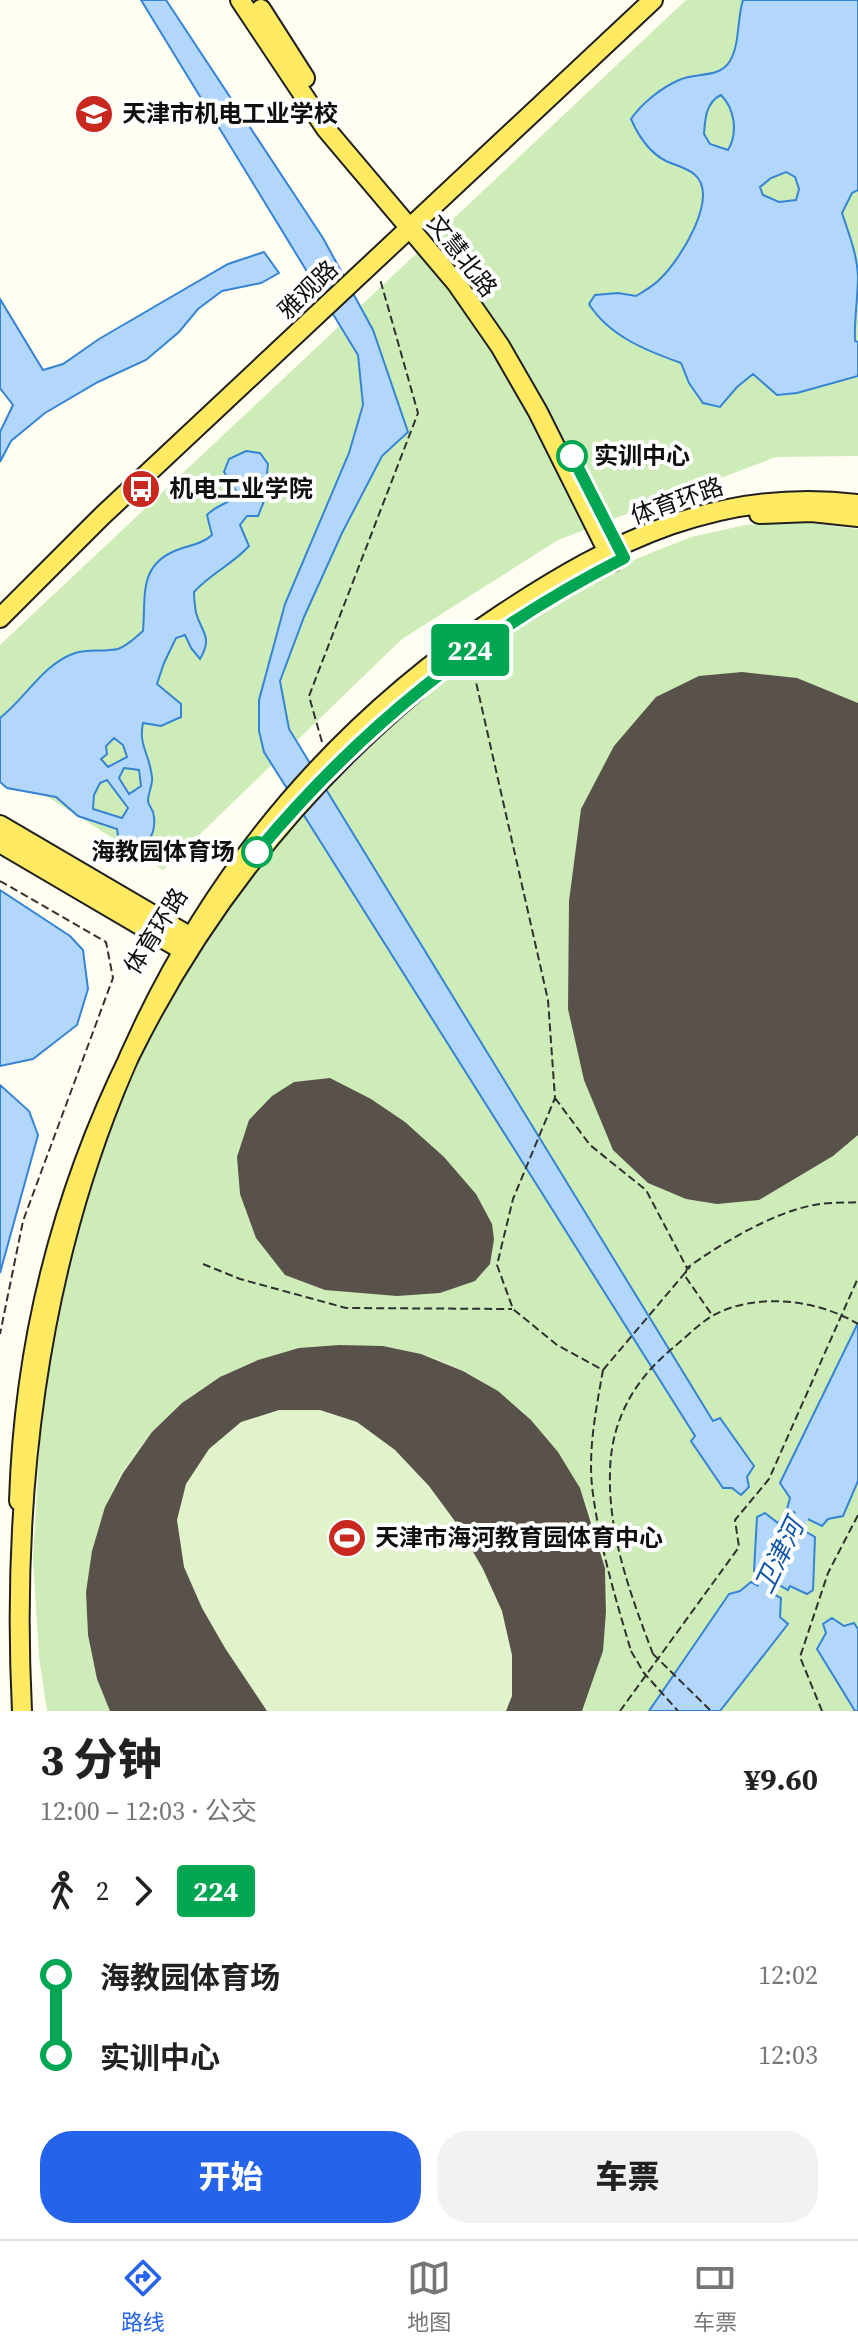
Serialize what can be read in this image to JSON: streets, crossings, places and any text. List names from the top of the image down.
{
  "streets": {
    "main road": ["文慧北路", "雅观路", "体育环路"]
  },
  "crossings": [
    ["文慧北路", "雅观路"],
    ["文慧北路", "体育环路"]
  ],
  "water": ["卫津河"],
  "places": {
    "school or university": ["天津市机电工业学校"],
    "other": ["实训中心", "海教园体育场"],
    "bus stop": ["机电工业学院"],
    "sports": ["天津市海河教育园体育中心"]
  },
  "lines": ["bus line 224"],
  "page": {
    "on_map": "224",
    "heading": ["3 分钟", "12:00 – 12:03 · 公交", "¥9.60"],
    "legs": ["2", "224"],
    "list": [
      {
        "name": "海教园体育场",
        "value": "12:02"
      },
      {
        "name": "实训中心",
        "value": "12:03"
      }
    ],
    "buttons": ["开始", "车票"],
    "tabs": ["路线", "地图", "车票"]
  }
}
